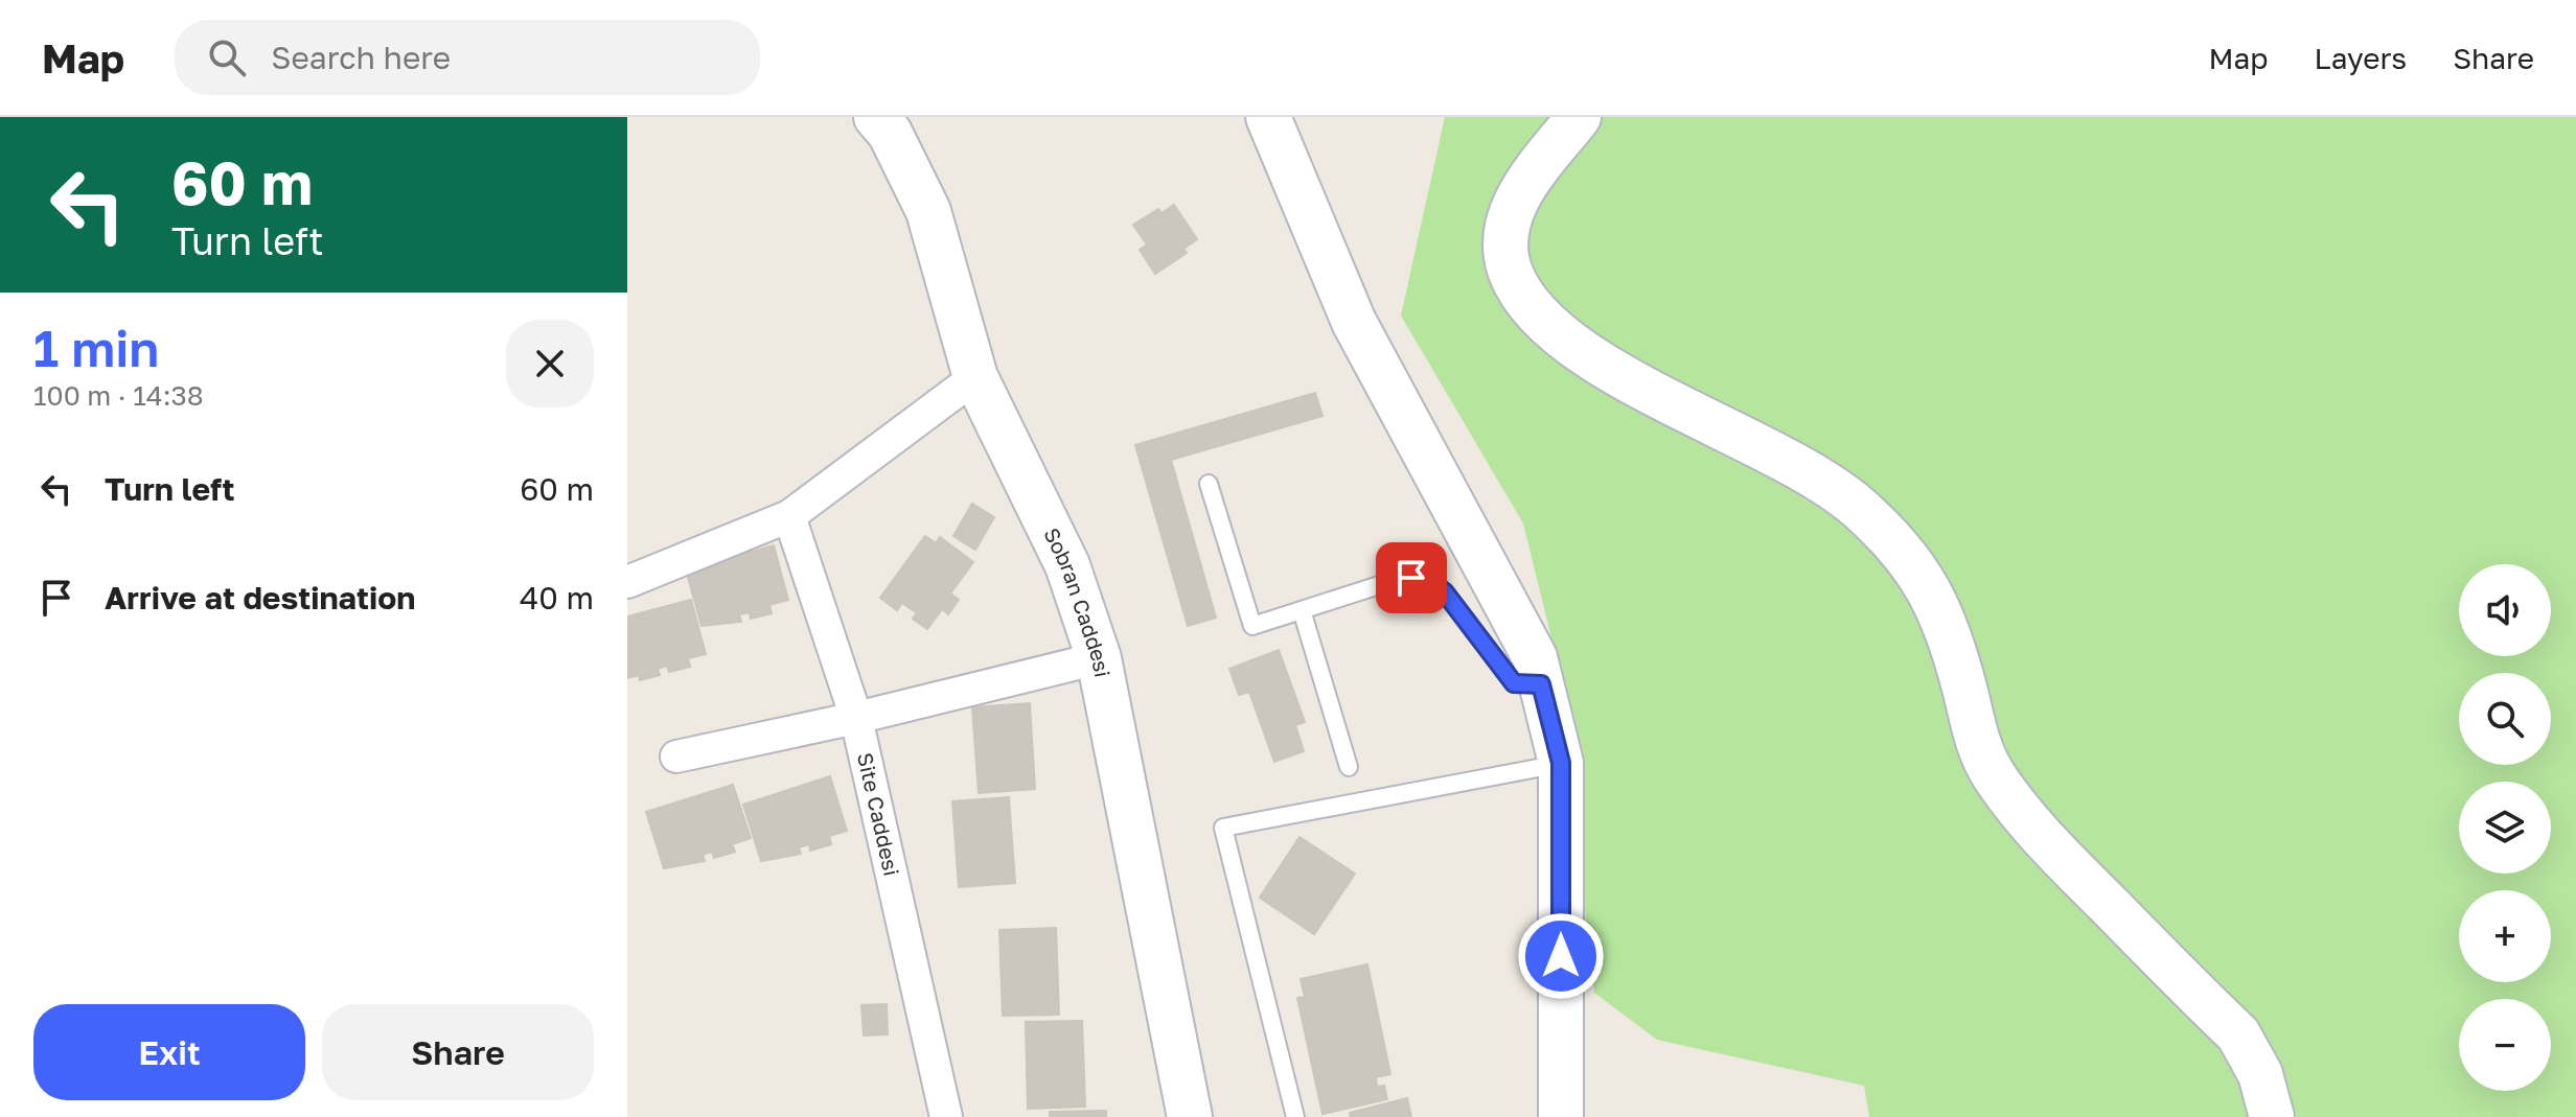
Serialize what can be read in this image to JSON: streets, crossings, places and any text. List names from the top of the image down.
{
  "streets": {
    "street": ["Sobran Caddesi", "Site Caddesi"]
  },
  "page": {
    "header": "Map",
    "search": "Search here",
    "nav": ["Map", "Layers", "Share"],
    "turn": ["60 m", "Turn left"],
    "heading": ["1 min", "100 m · 14:38"],
    "list": [
      {
        "name": "Turn left",
        "value": "60 m"
      },
      {
        "name": "Arrive at destination",
        "value": "40 m"
      }
    ],
    "map_buttons": ["+", "−"],
    "buttons": ["Exit", "Share"]
  }
}
